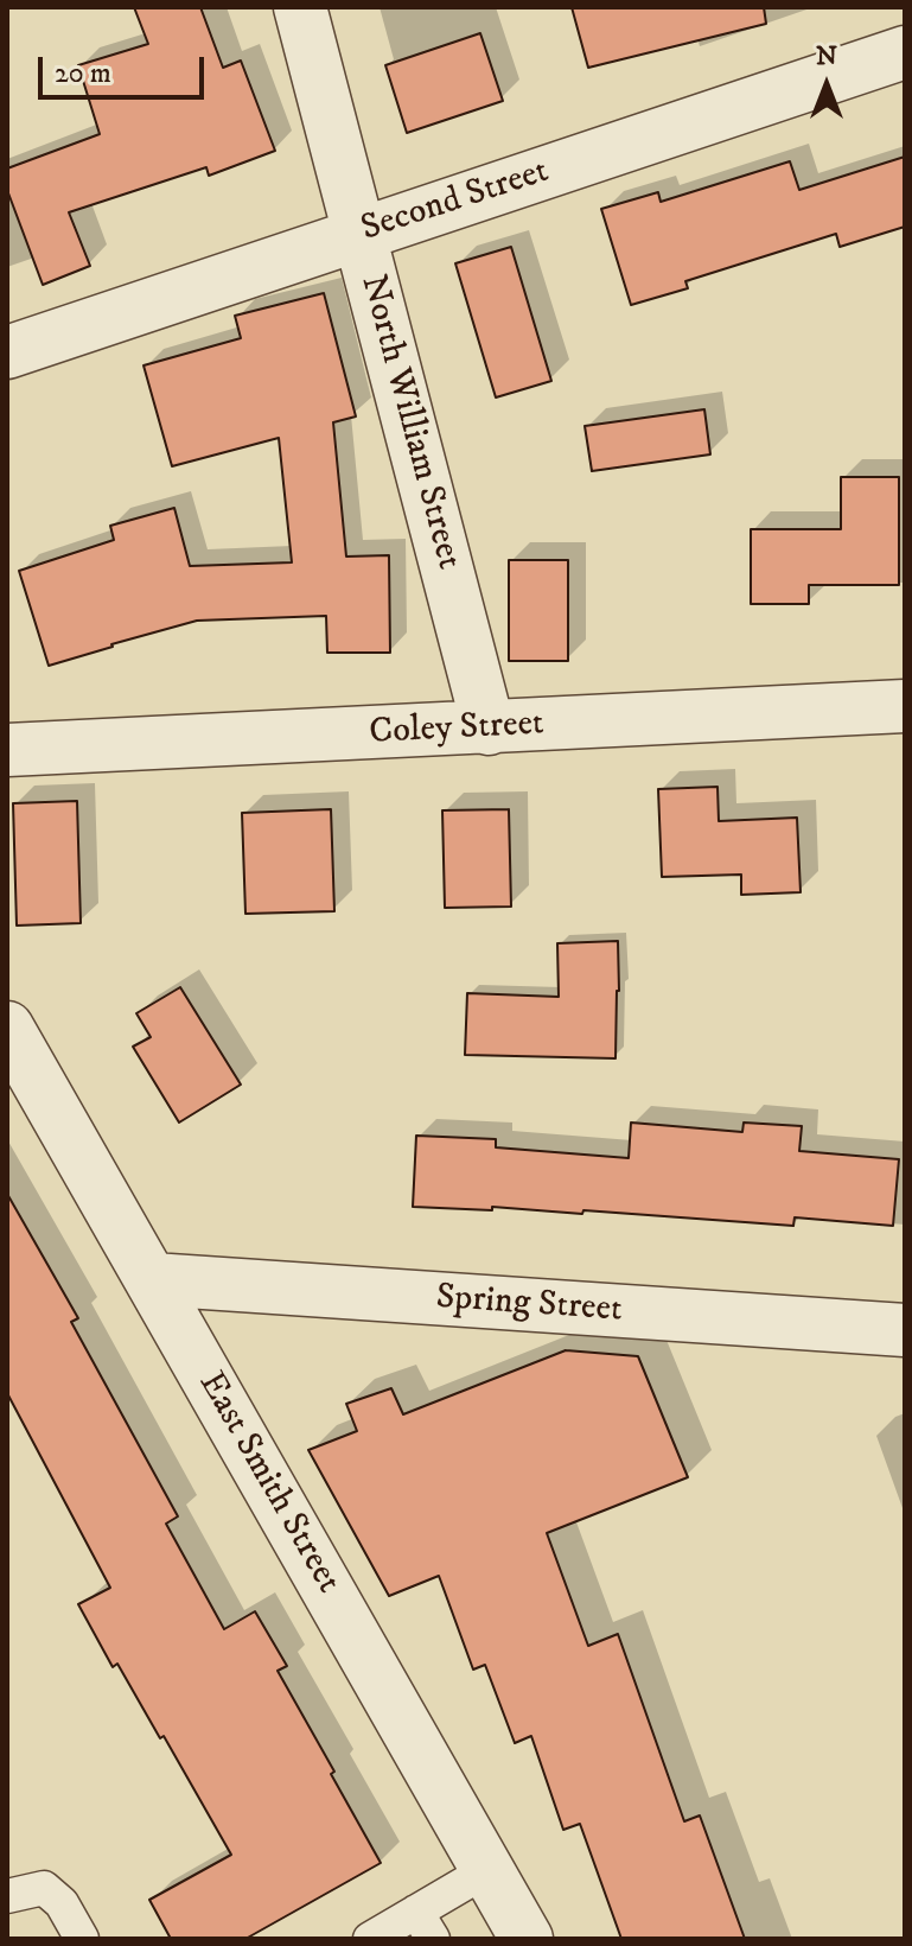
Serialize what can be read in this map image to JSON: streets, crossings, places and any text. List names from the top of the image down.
{
  "streets": {
    "street": [
      "Second Street",
      "North William Street",
      "Coley Street",
      "Spring Street",
      "East Smith Street"
    ]
  },
  "crossings": [
    ["Second Street", "North William Street"],
    ["North William Street", "Coley Street"],
    ["Spring Street", "East Smith Street"]
  ],
  "scale_bar": "20 m",
  "north": "top"
}
